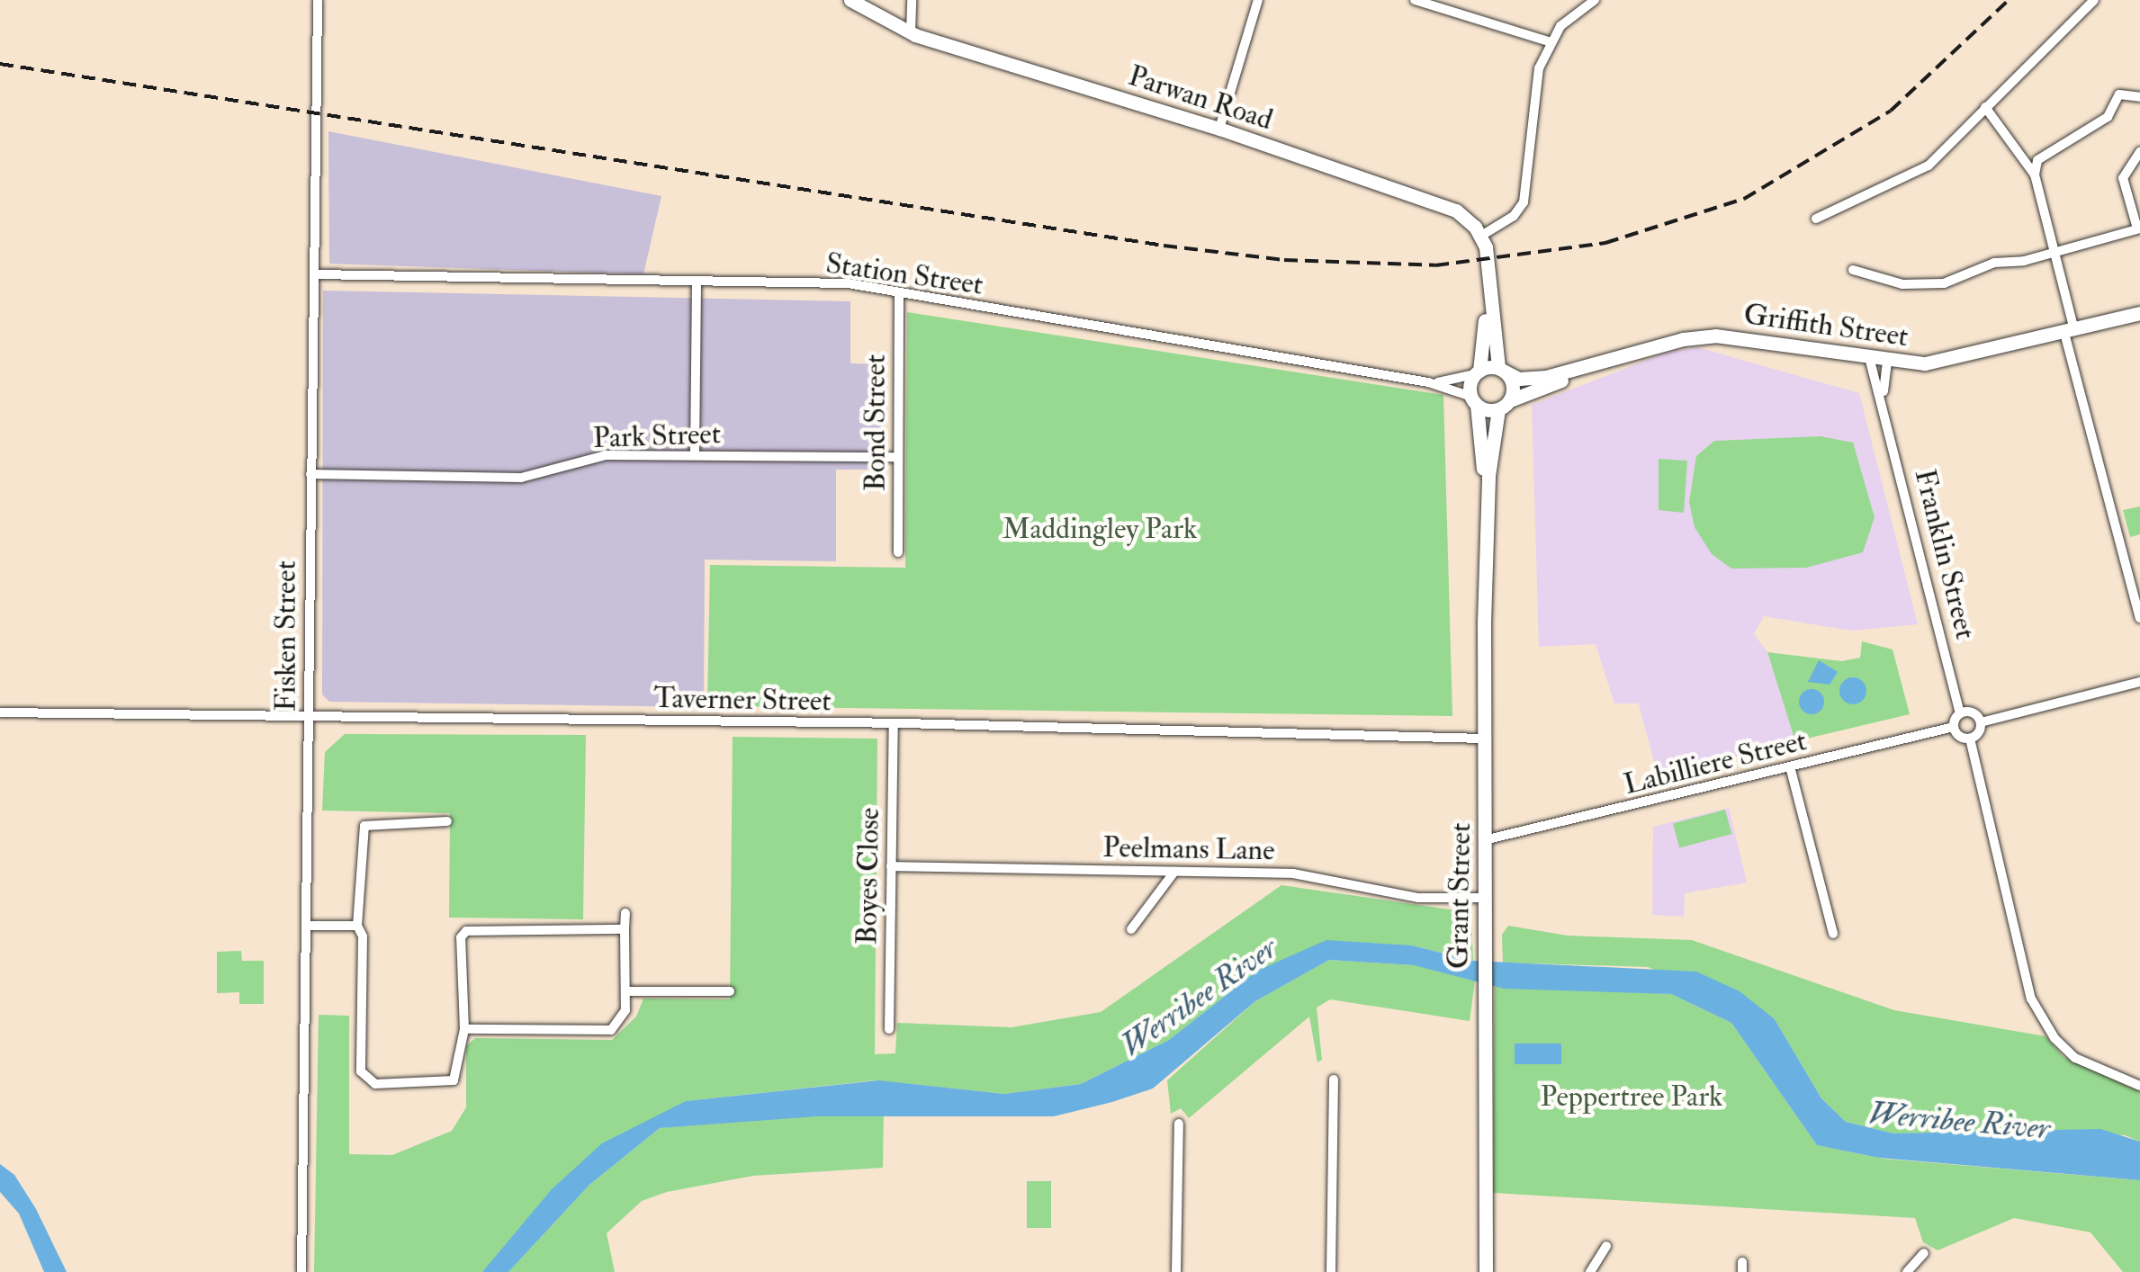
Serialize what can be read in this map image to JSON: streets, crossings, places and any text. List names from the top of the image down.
{
  "streets": {
    "main road": ["Parwan Road", "Griffith Street", "Grant Street"],
    "street": [
      "Station Street",
      "Bond Street",
      "Park Street",
      "Franklin Street",
      "Fisken Street",
      "Taverner Street",
      "Labilliere Street",
      "Peelmans Lane",
      "Boyes Close"
    ]
  },
  "crossings": [
    ["Station Street", "Griffith Street"],
    ["Station Street", "Bond Street"],
    ["Station Street", "Fisken Street"],
    ["Station Street", "Grant Street"],
    ["Griffith Street", "Franklin Street"],
    ["Griffith Street", "Grant Street"],
    ["Bond Street", "Park Street"],
    ["Park Street", "Fisken Street"],
    ["Fisken Street", "Taverner Street"],
    ["Taverner Street", "Boyes Close"],
    ["Taverner Street", "Grant Street"],
    ["Labilliere Street", "Grant Street"],
    ["Peelmans Lane", "Boyes Close"],
    ["Peelmans Lane", "Grant Street"]
  ],
  "water": ["Werribee River"],
  "parks": ["Maddingley Park", "Peppertree Park"]
}
